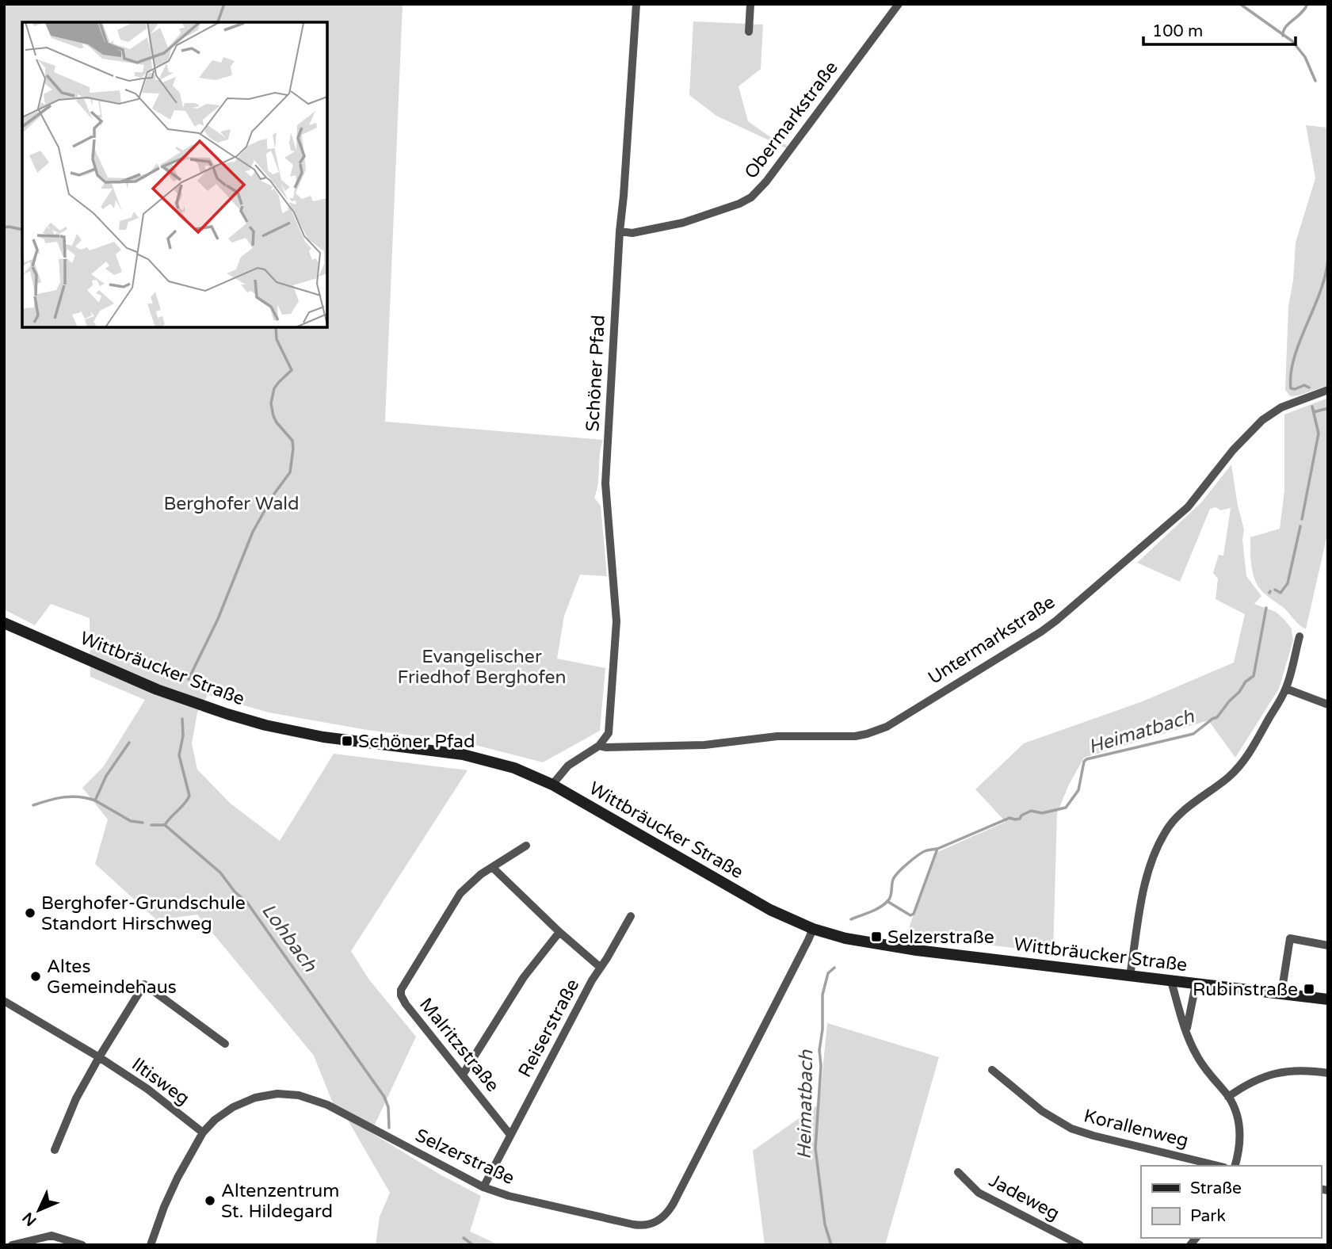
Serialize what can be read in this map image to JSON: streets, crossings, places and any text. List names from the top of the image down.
{
  "streets": {
    "main road": ["Wittbräucker Straße"],
    "street": [
      "Obermarkstraße",
      "Schöner Pfad",
      "Untermarkstraße",
      "Reiserstraße",
      "Malritzstraße",
      "Iltisweg",
      "Korallenweg",
      "Selzerstraße",
      "Jadeweg"
    ]
  },
  "crossings": [
    ["Obermarkstraße", "Schöner Pfad"],
    ["Schöner Pfad", "Untermarkstraße"],
    ["Wittbräucker Straße", "Selzerstraße"],
    ["Reiserstraße", "Malritzstraße"],
    ["Reiserstraße", "Selzerstraße"],
    ["Iltisweg", "Selzerstraße"]
  ],
  "water": ["Heimatbach", "Lohbach"],
  "parks": ["Berghofer Wald", "Evangelischer Friedhof Berghofen"],
  "places": {
    "transit": ["Schöner Pfad", "Selzerstraße", "Rubinstraße"],
    "other": ["Berghofer-Grundschule Standort Hirschweg", "Altes Gemeindehaus", "Altenzentrum St. Hildegard"]
  },
  "legend": ["Straße", "Park"],
  "scale_bar": "100 m",
  "north": "bottom left"
}
